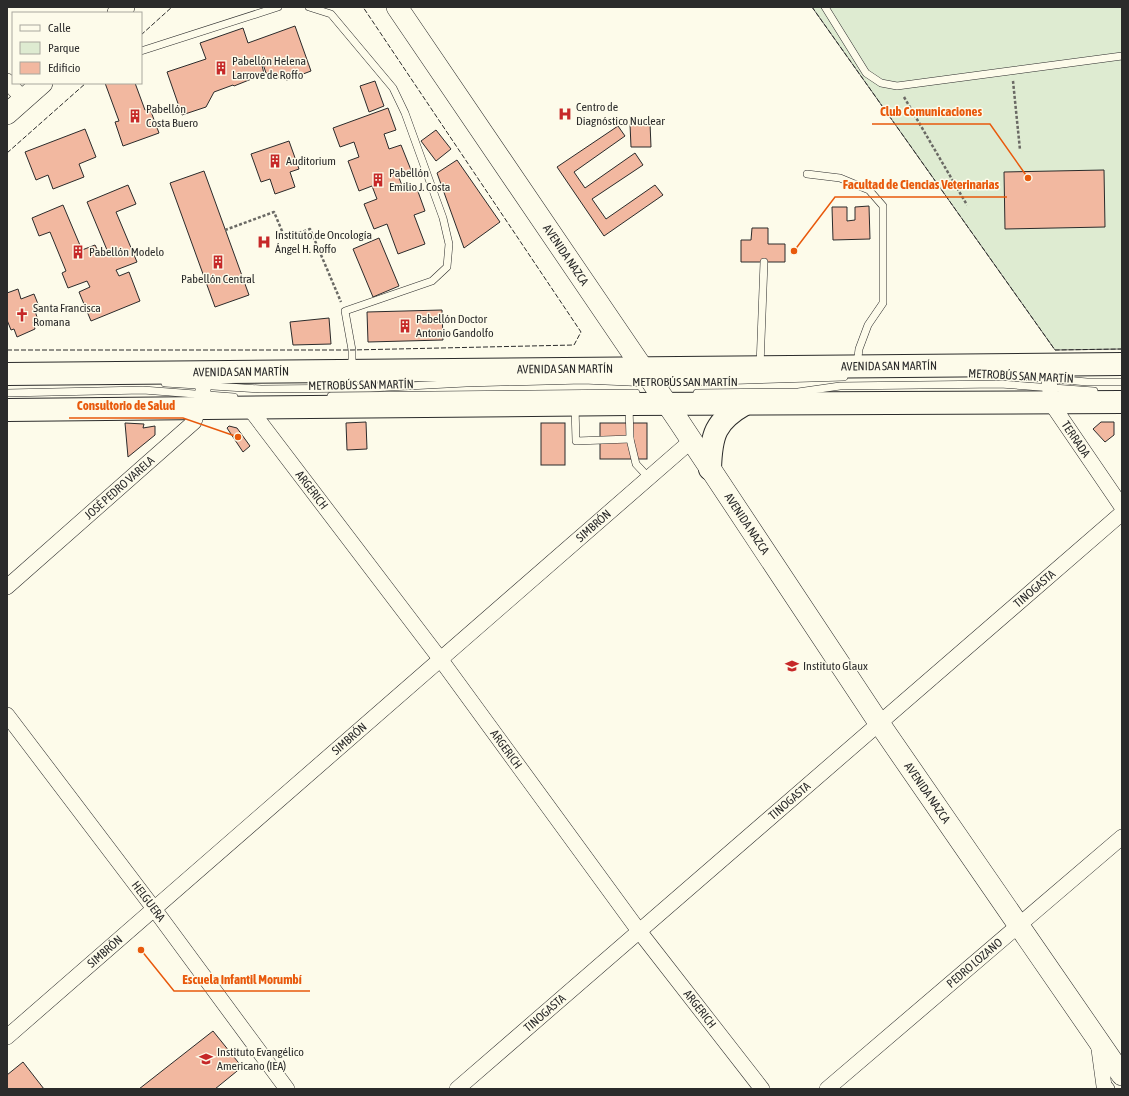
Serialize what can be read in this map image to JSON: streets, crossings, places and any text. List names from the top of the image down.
{
  "streets": {
    "main road": ["AVENIDA NAZCA", "AVENIDA SAN MARTÍN"],
    "street": [
      "TERRADA",
      "JOSÉ PEDRO VARELA",
      "ARGERICH",
      "SIMBRÓN",
      "TINOGASTA",
      "HELGUERA",
      "PEDRO LOZANO"
    ],
    "lane": ["METROBÚS SAN MARTÍN"]
  },
  "crossings": [
    ["AVENIDA NAZCA", "AVENIDA SAN MARTÍN"],
    ["AVENIDA NAZCA", "METROBÚS SAN MARTÍN"],
    ["AVENIDA NAZCA", "SIMBRÓN"],
    ["AVENIDA NAZCA", "TINOGASTA"],
    ["AVENIDA NAZCA", "PEDRO LOZANO"],
    ["AVENIDA SAN MARTÍN", "METROBÚS SAN MARTÍN"],
    ["AVENIDA SAN MARTÍN", "TERRADA"],
    ["AVENIDA SAN MARTÍN", "JOSÉ PEDRO VARELA"],
    ["AVENIDA SAN MARTÍN", "ARGERICH"],
    ["METROBÚS SAN MARTÍN", "TERRADA"],
    ["METROBÚS SAN MARTÍN", "JOSÉ PEDRO VARELA"],
    ["METROBÚS SAN MARTÍN", "ARGERICH"],
    ["ARGERICH", "SIMBRÓN"],
    ["ARGERICH", "TINOGASTA"],
    ["SIMBRÓN", "HELGUERA"]
  ],
  "places": {
    "building": [
      "Pabellón Helena Larrove de Roffo",
      "Pabellón Costa Buero",
      "Auditorium",
      "Pabellón Emilio J. Costa",
      "Pabellón Modelo",
      "Pabellón Central",
      "Pabellón Doctor Antonio Gandolfo"
    ],
    "hospital": ["Centro de Diagnóstico Nuclear", "Instituto de Oncología Ángel H. Roffo"],
    "other": [
      "Club Comunicaciones",
      "Facultad de Ciencias Veterinarias",
      "Consultorio de Salud",
      "Escuela Infantil Morumbí"
    ],
    "church": ["Santa Francisca Romana"],
    "school or university": ["Instituto Glaux", "Instituto Evangélico Americano (IEA)"]
  },
  "legend": ["Calle", "Parque", "Edificio"]
}
